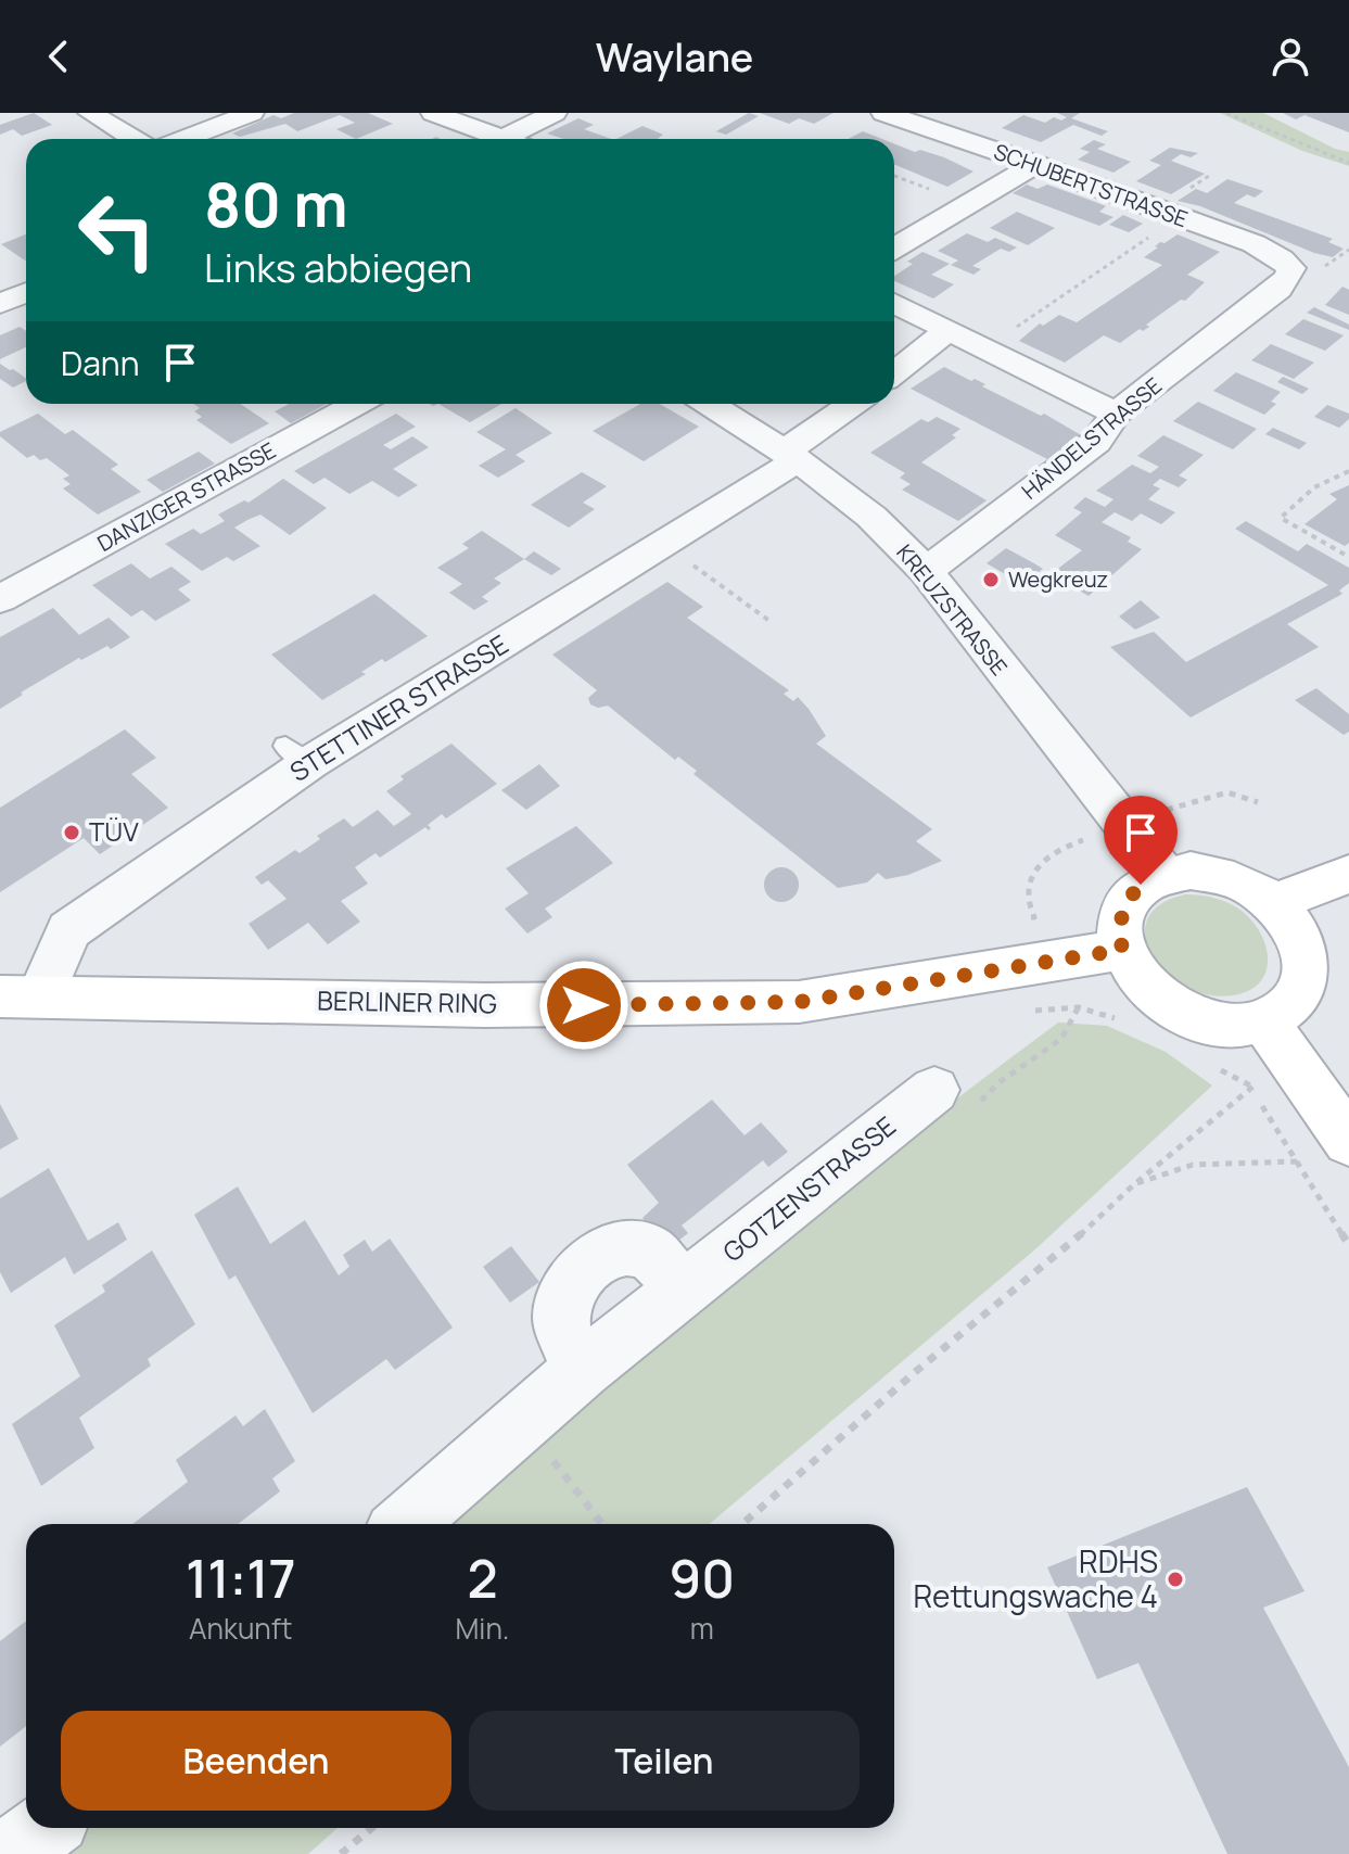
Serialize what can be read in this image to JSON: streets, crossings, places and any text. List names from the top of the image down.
{
  "streets": {
    "main road": ["BERLINER RING"],
    "street": [
      "SCHUBERTSTRASSE",
      "HÄNDELSTRASSE",
      "DANZIGER STRASSE",
      "KREUZSTRASSE",
      "STETTINER STRASSE",
      "GOTZENSTRASSE"
    ]
  },
  "crossings": [
    ["SCHUBERTSTRASSE", "HÄNDELSTRASSE"],
    ["HÄNDELSTRASSE", "KREUZSTRASSE"],
    ["KREUZSTRASSE", "STETTINER STRASSE"],
    ["KREUZSTRASSE", "BERLINER RING"],
    ["STETTINER STRASSE", "BERLINER RING"]
  ],
  "places": ["Wegkreuz", "TÜV", "RDHS Rettungswache 4"],
  "page": {
    "header": "Waylane",
    "turn": ["80 m", "Links abbiegen"],
    "then": "Dann",
    "eta": [
      "11:17",
      "Ankunft",
      "2",
      "Min.",
      "90",
      "m"
    ],
    "buttons": ["Beenden", "Teilen"]
  }
}
